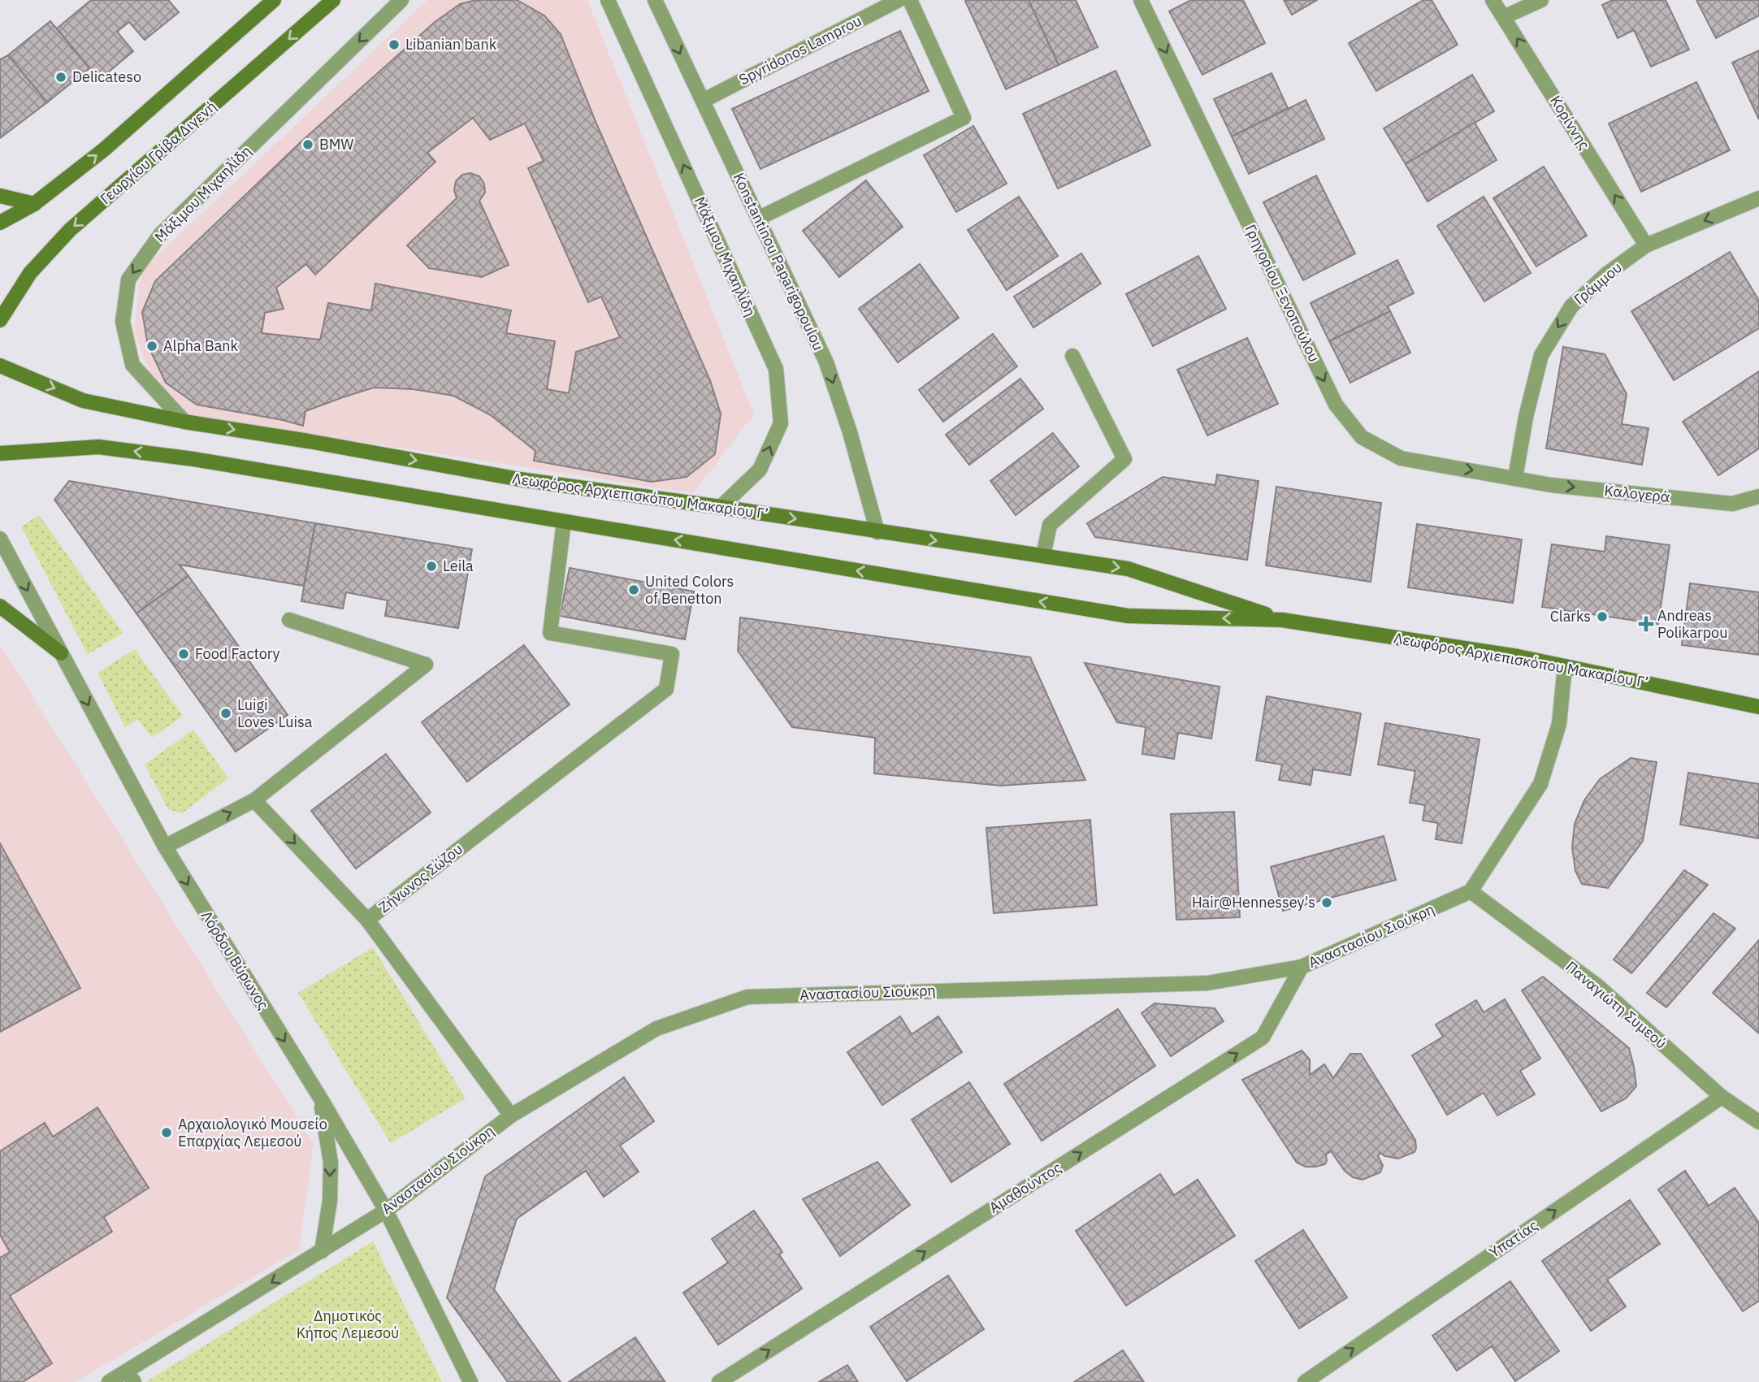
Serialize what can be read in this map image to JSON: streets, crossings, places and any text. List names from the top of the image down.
{
  "streets": {
    "main road": ["Γεωργίου Γρίβα Διγενή", "Λεωφόρος Αρχιεπισκόπου Μακαρίου Γ’"],
    "street": [
      "Spyridonos Lamprou",
      "Κορίννης",
      "Μάξιμου Μιχαηλίδη",
      "Konstantinou Paparigopoulou",
      "Γράμμου",
      "Γρηγορίου Ξενοπούλου",
      "Καλογερά",
      "Ζήνωνος Σώζου",
      "Αναστασίου Σιούκρη",
      "Λόρδου Βύρωνος",
      "Παναγιώτη Συμεού",
      "Αμαθούντος",
      "Υπατίας"
    ]
  },
  "crossings": [
    ["Spyridonos Lamprou", "Konstantinou Paparigopoulou"],
    ["Κορίννης", "Γράμμου"],
    ["Μάξιμου Μιχαηλίδη", "Λεωφόρος Αρχιεπισκόπου Μακαρίου Γ’"],
    ["Konstantinou Paparigopoulou", "Λεωφόρος Αρχιεπισκόπου Μακαρίου Γ’"],
    ["Γράμμου", "Γρηγορίου Ξενοπούλου"],
    ["Γράμμου", "Καλογερά"],
    ["Γρηγορίου Ξενοπούλου", "Καλογερά"],
    ["Λεωφόρος Αρχιεπισκόπου Μακαρίου Γ’", "Ζήνωνος Σώζου"],
    ["Ζήνωνος Σώζου", "Αναστασίου Σιούκρη"],
    ["Αναστασίου Σιούκρη", "Λόρδου Βύρωνος"],
    ["Αναστασίου Σιούκρη", "Παναγιώτη Συμεού"],
    ["Αναστασίου Σιούκρη", "Αμαθούντος"],
    ["Παναγιώτη Συμεού", "Υπατίας"]
  ],
  "one_way": [
    "Κορίννης",
    "Konstantinou Paparigopoulou",
    "Γράμμου",
    "Γρηγορίου Ξενοπούλου",
    "Καλογερά",
    "Λόρδου Βύρωνος",
    "Αμαθούντος",
    "Υπατίας"
  ],
  "parks": ["Δημοτικός Κήπος Λεμεσού"],
  "places": {
    "other": [
      "Libanian bank",
      "Delicateso",
      "BMW",
      "Alpha Bank",
      "Leila",
      "United Colors of Benetton",
      "Clarks",
      "Food Factory",
      "Luigi Loves Luisa",
      "Hair@Hennessey's",
      "Αρχαιολογικό Μουσείο Επαρχίας Λεμεσού"
    ],
    "health": ["Andreas Polikarpou"]
  }
}
